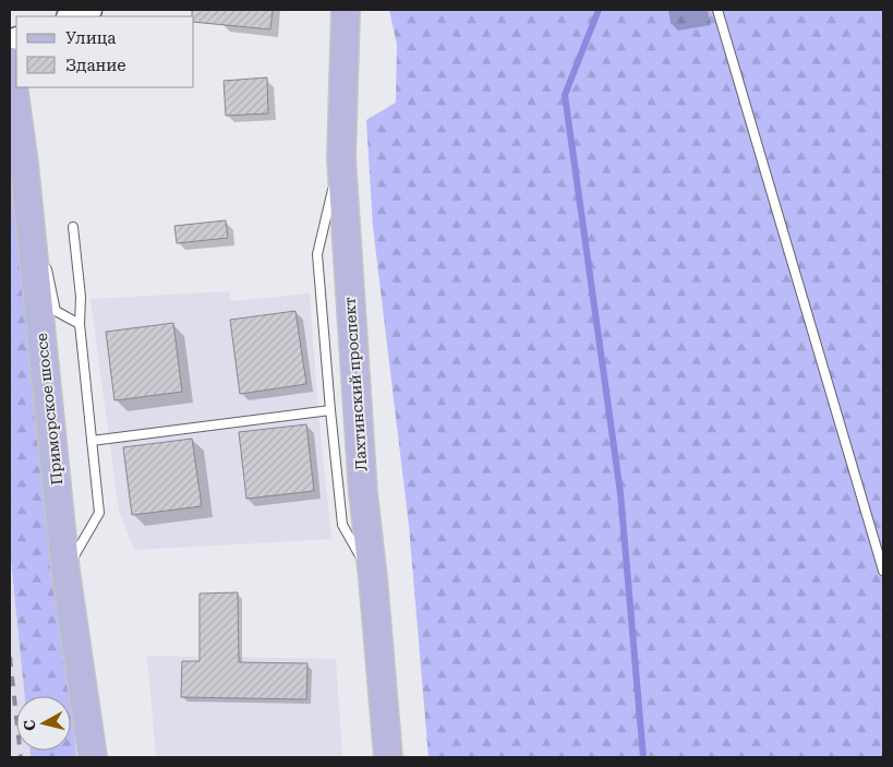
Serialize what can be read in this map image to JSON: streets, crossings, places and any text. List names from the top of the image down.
{
  "streets": {
    "main road": ["Лахтинский проспект", "Приморское шоссе"]
  },
  "legend": ["Улица", "Здание"],
  "north": "left"
}
